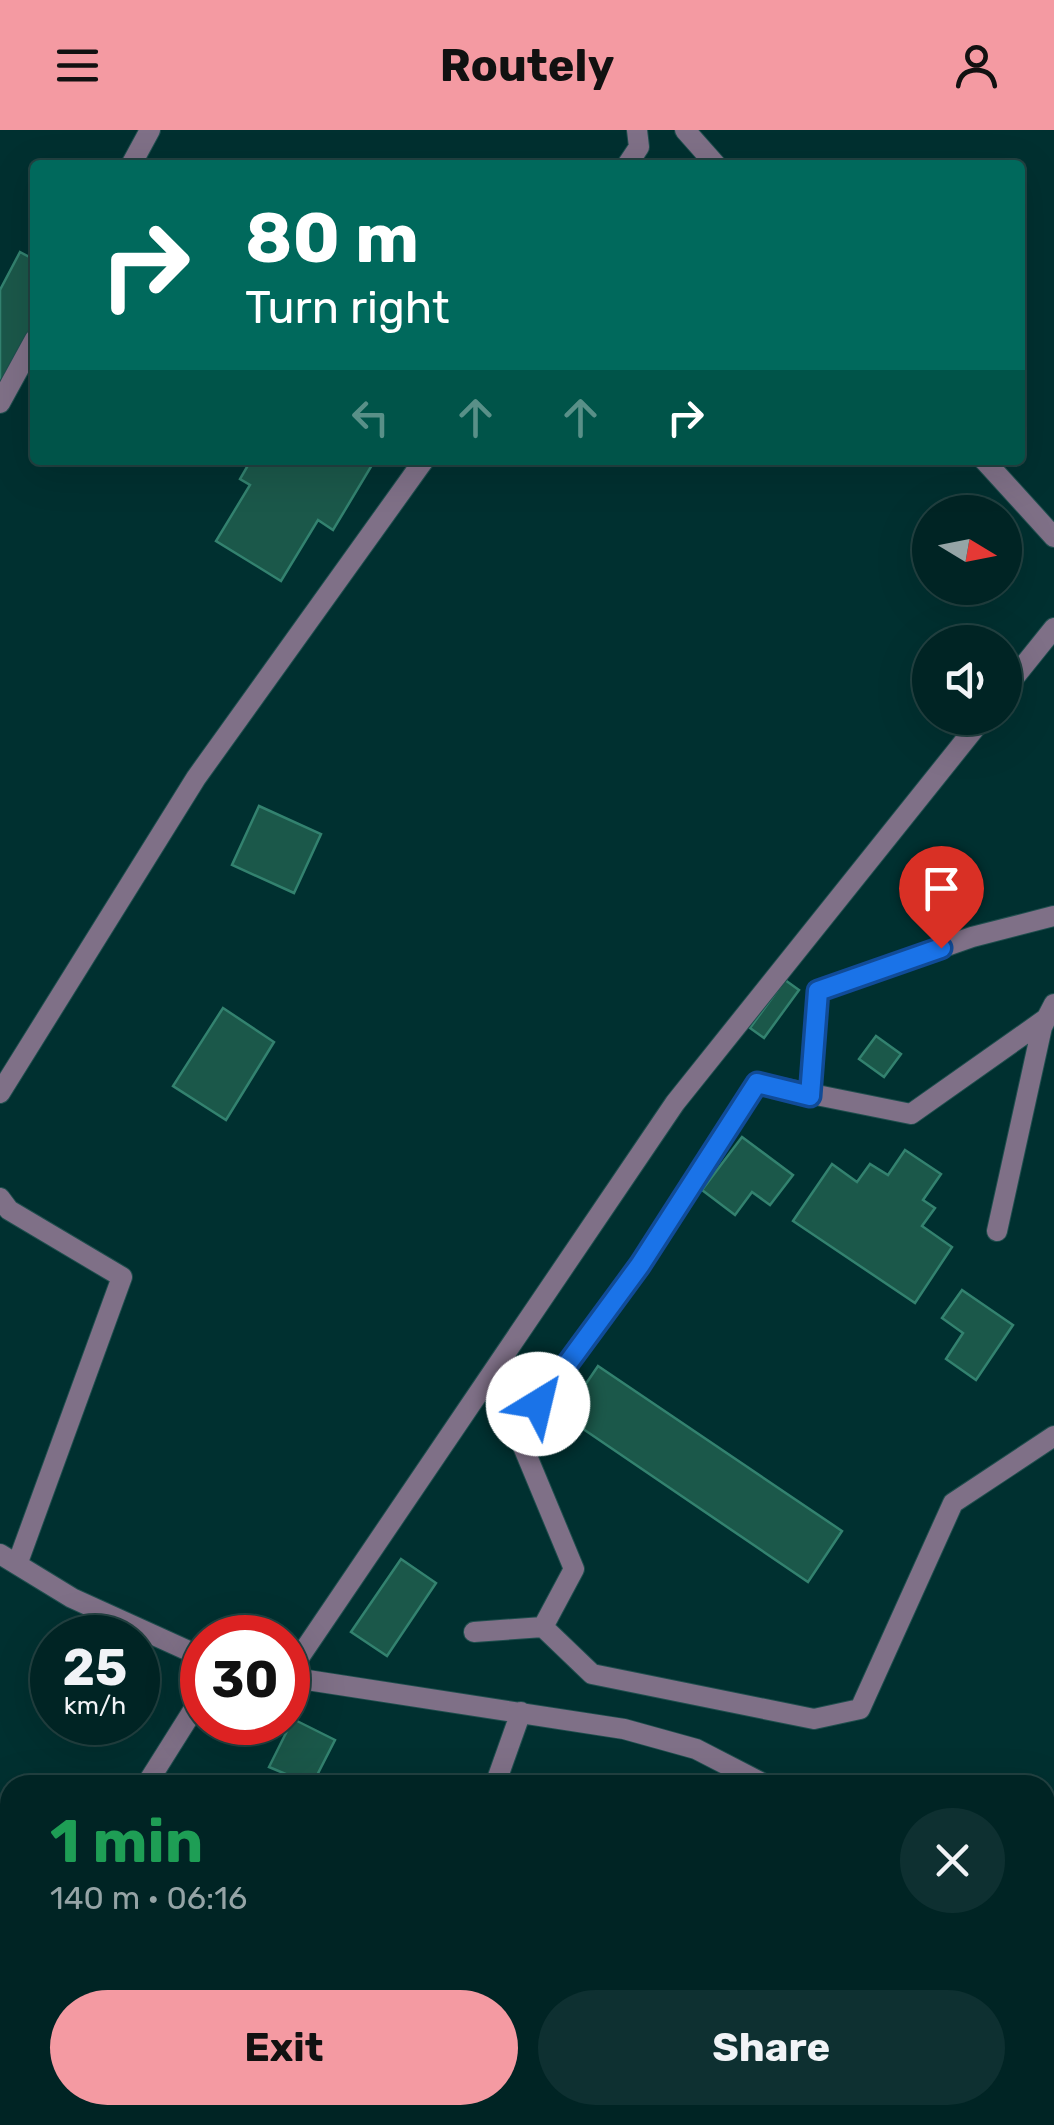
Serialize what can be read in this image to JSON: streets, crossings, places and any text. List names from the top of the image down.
{
  "north": "right",
  "page": {
    "header": "Routely",
    "turn": ["80 m", "Turn right"],
    "speed": "25 km/h",
    "limit": "30",
    "heading": ["1 min", "140 m · 06:16"],
    "buttons": ["Exit", "Share"]
  }
}
